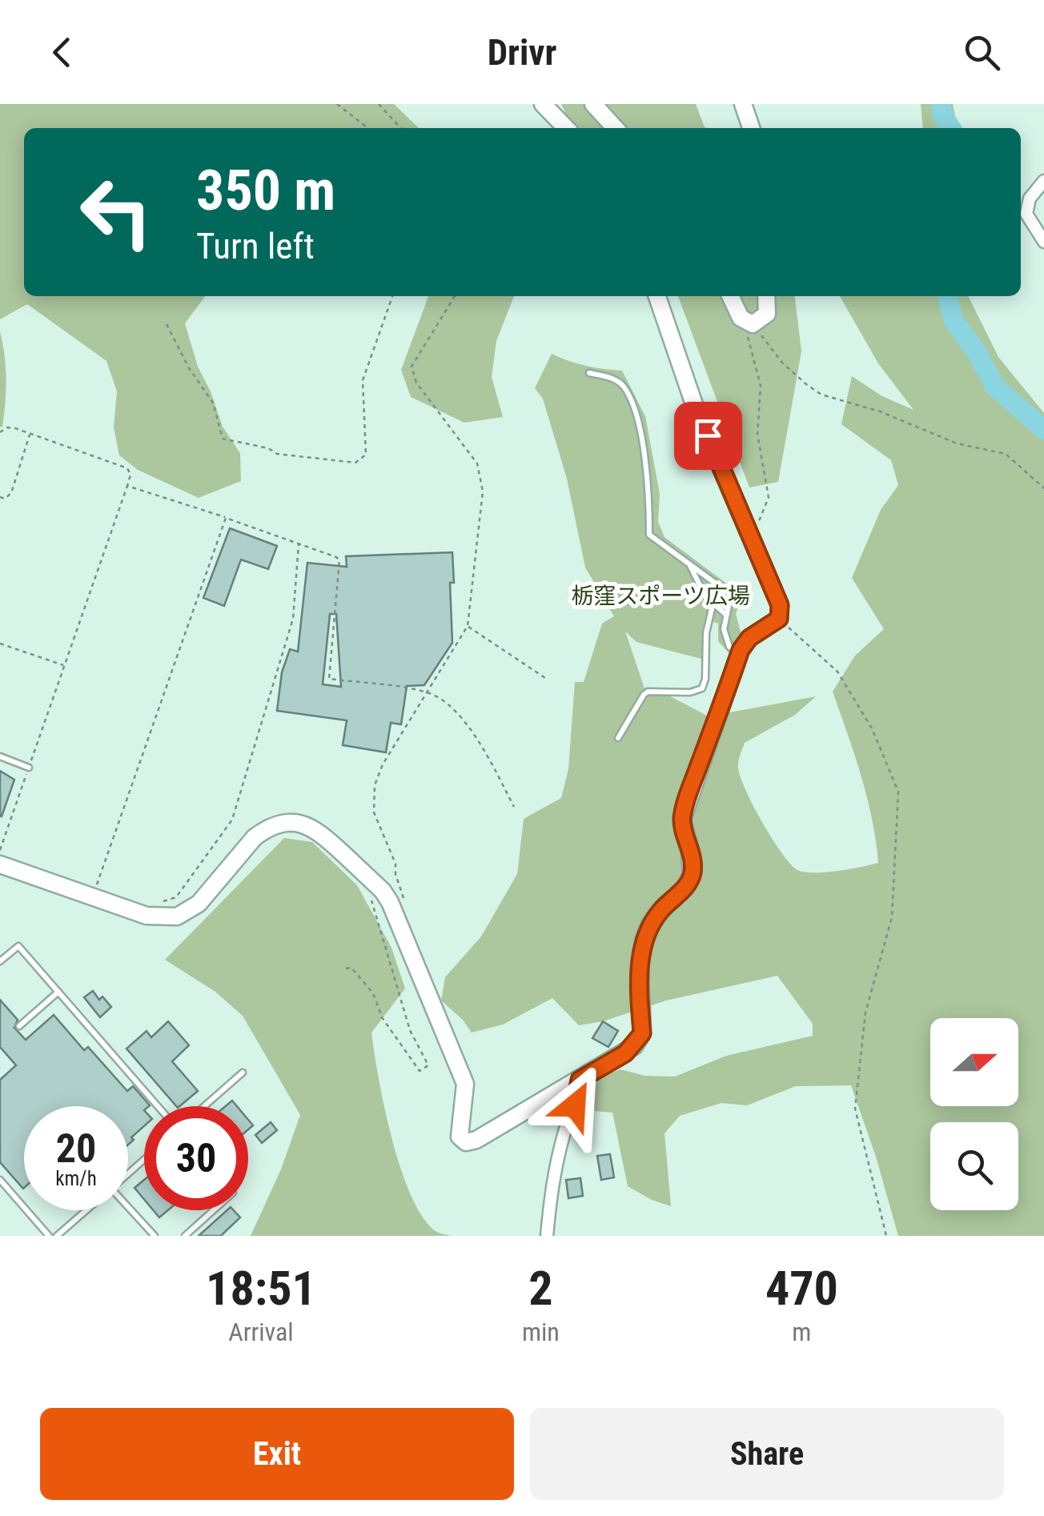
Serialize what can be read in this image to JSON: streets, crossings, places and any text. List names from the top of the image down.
{
  "parks": ["栃窪スポーツ広場"],
  "north": "right",
  "page": {
    "header": "Drivr",
    "turn": ["350 m", "Turn left"],
    "speed": "20 km/h",
    "limit": "30",
    "eta": [
      "18:51",
      "Arrival",
      "2",
      "min",
      "470",
      "m"
    ],
    "buttons": ["Exit", "Share"]
  }
}
